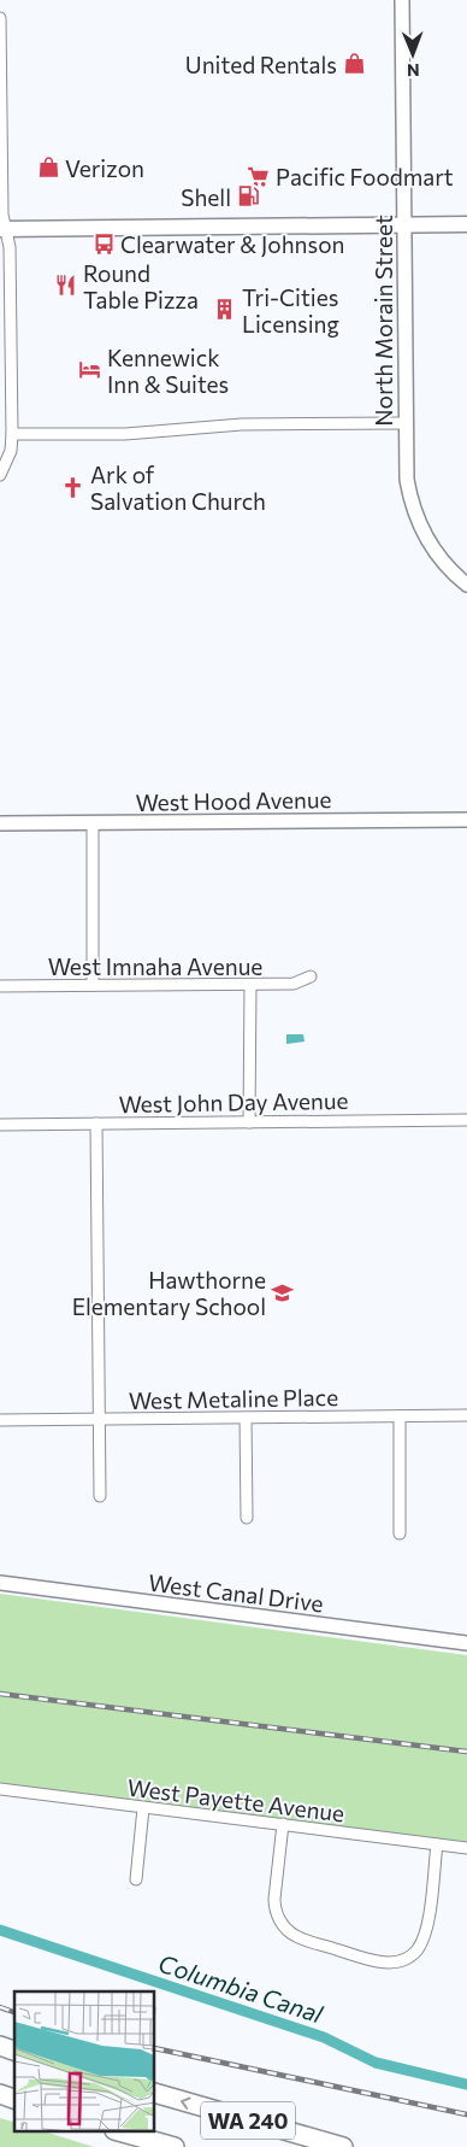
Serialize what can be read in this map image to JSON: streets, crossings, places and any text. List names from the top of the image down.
{
  "streets": {
    "highway": ["WA 240"],
    "street": [
      "North Morain Street",
      "West Hood Avenue",
      "West Imnaha Avenue",
      "West John Day Avenue",
      "West Metaline Place",
      "West Canal Drive",
      "West Payette Avenue"
    ]
  },
  "water": ["Columbia Canal"],
  "places": {
    "shop": ["United Rentals", "Verizon"],
    "supermarket": ["Pacific Foodmart"],
    "fuel station": ["Shell"],
    "bus stop": ["Clearwater & Johnson"],
    "restaurant": ["Round Table Pizza"],
    "building": ["Tri-Cities Licensing"],
    "hotel": ["Kennewick Inn & Suites"],
    "church": ["Ark of Salvation Church"],
    "school or university": ["Hawthorne Elementary School"]
  },
  "north": "bottom"
}
